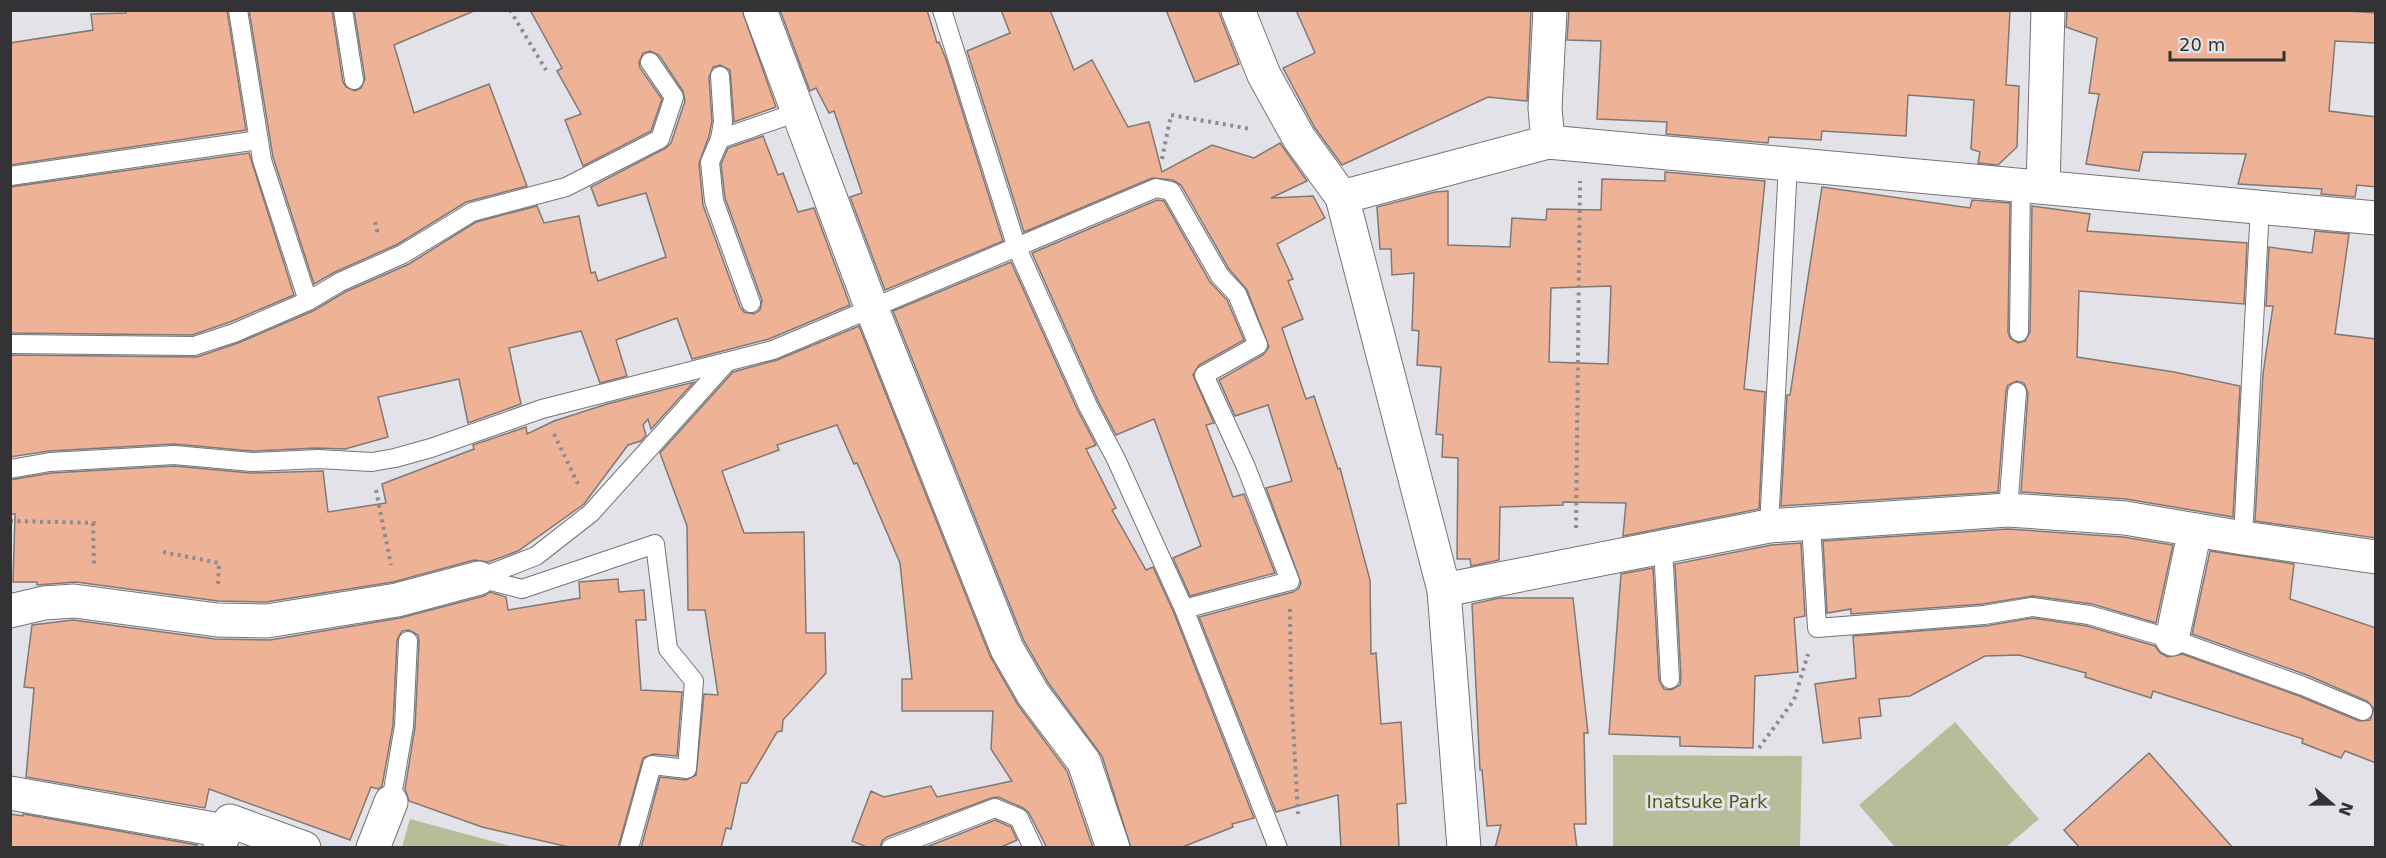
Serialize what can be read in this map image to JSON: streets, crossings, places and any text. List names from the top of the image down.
{
  "parks": ["Inatsuke Park"],
  "scale_bar": "20 m",
  "north": "right"
}
